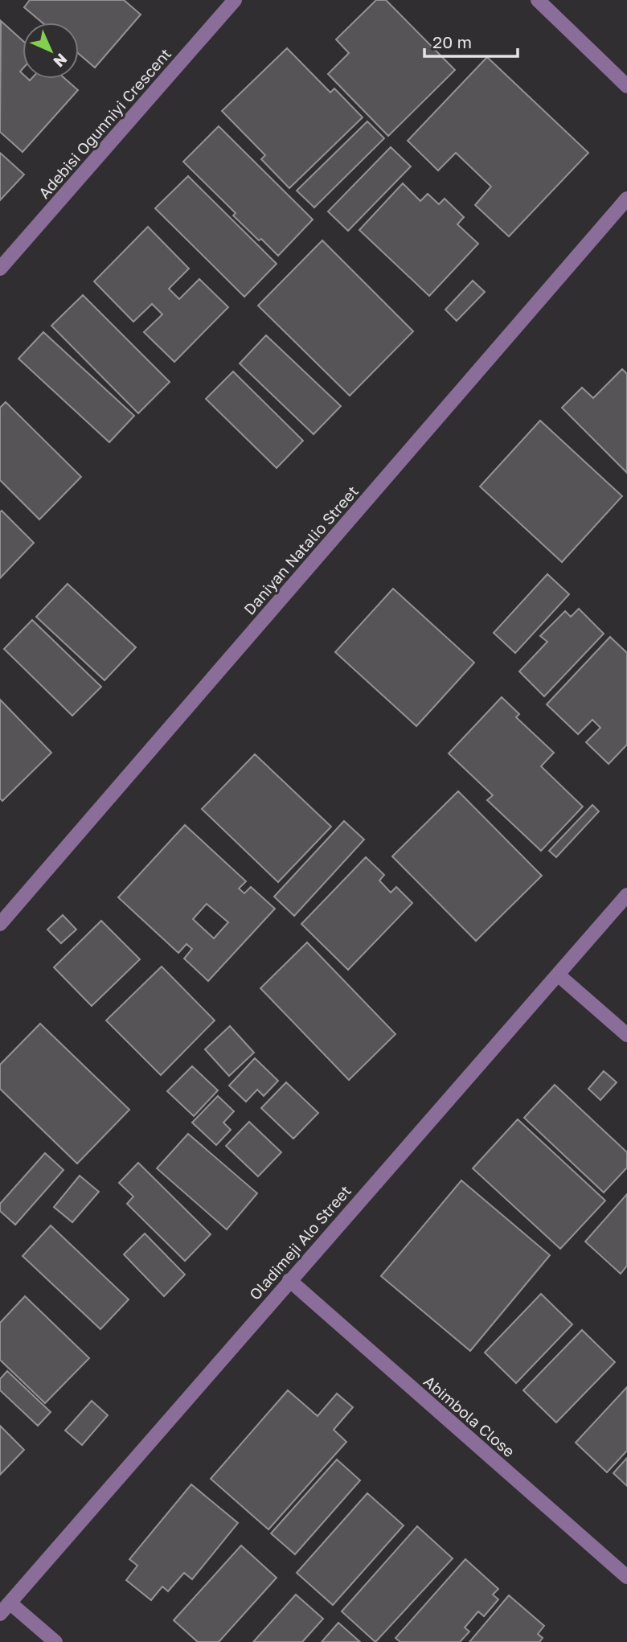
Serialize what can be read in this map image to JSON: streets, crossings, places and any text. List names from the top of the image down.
{
  "streets": {
    "street": [
      "Adebisi Ogunniyi Crescent",
      "Daniyan Natalio Street",
      "Oladimeji Alo Street",
      "Abimbola Close"
    ]
  },
  "crossings": [
    ["Oladimeji Alo Street", "Abimbola Close"]
  ],
  "scale_bar": "20 m",
  "north": "bottom right"
}
